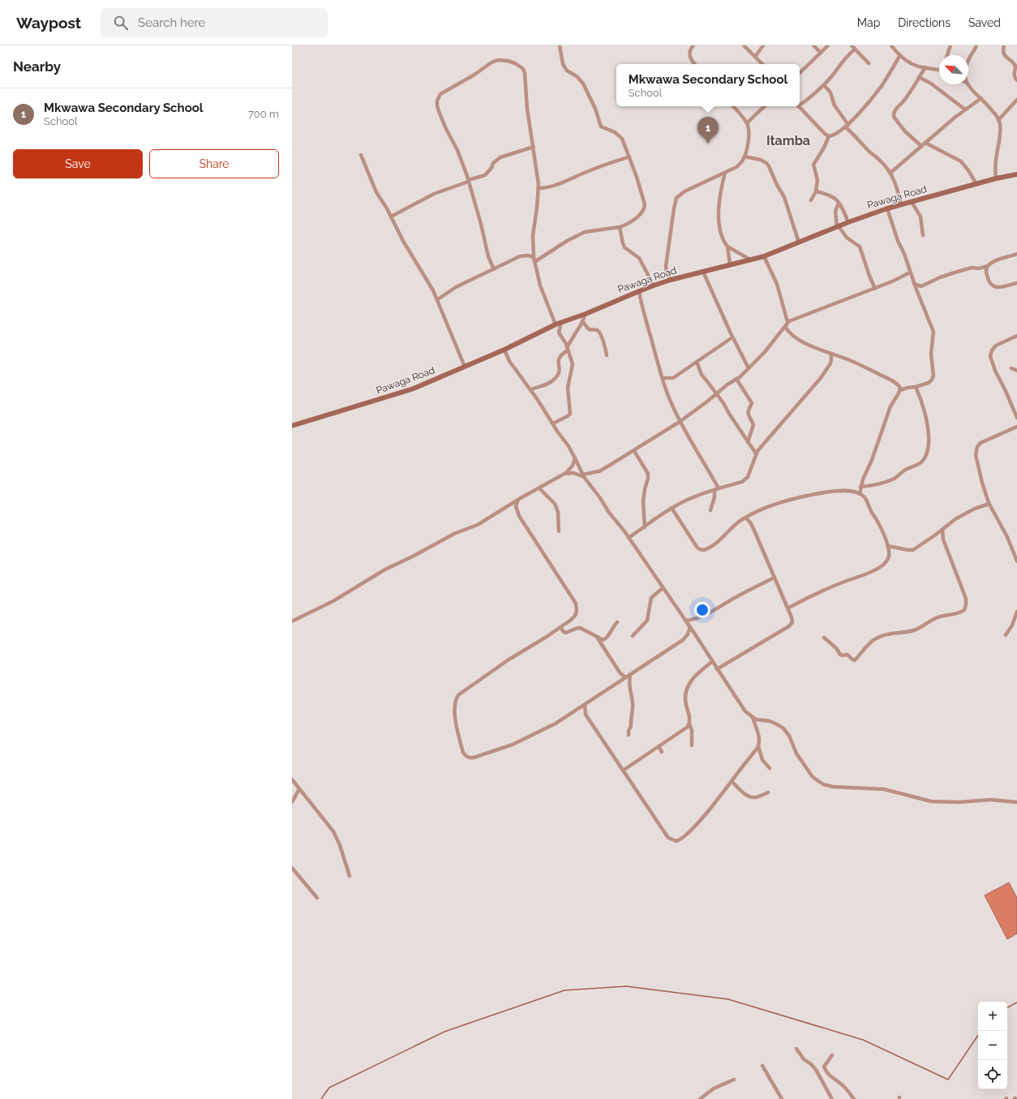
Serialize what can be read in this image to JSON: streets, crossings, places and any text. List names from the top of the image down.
{
  "streets": {
    "main road": ["Pawaga Road"]
  },
  "districts": ["Itamba"],
  "north": "top left",
  "page": {
    "header": "Waypost",
    "search": "Search here",
    "nav": ["Map", "Directions", "Saved"],
    "heading": "Nearby",
    "popup": ["Mkwawa Secondary School", "School"],
    "list": [
      {
        "mark": "1",
        "name": "Mkwawa Secondary School",
        "note": "School",
        "value": "700 m"
      }
    ],
    "pins": "1",
    "buttons": ["Save", "Share"],
    "map_buttons": ["+", "−"]
  }
}
